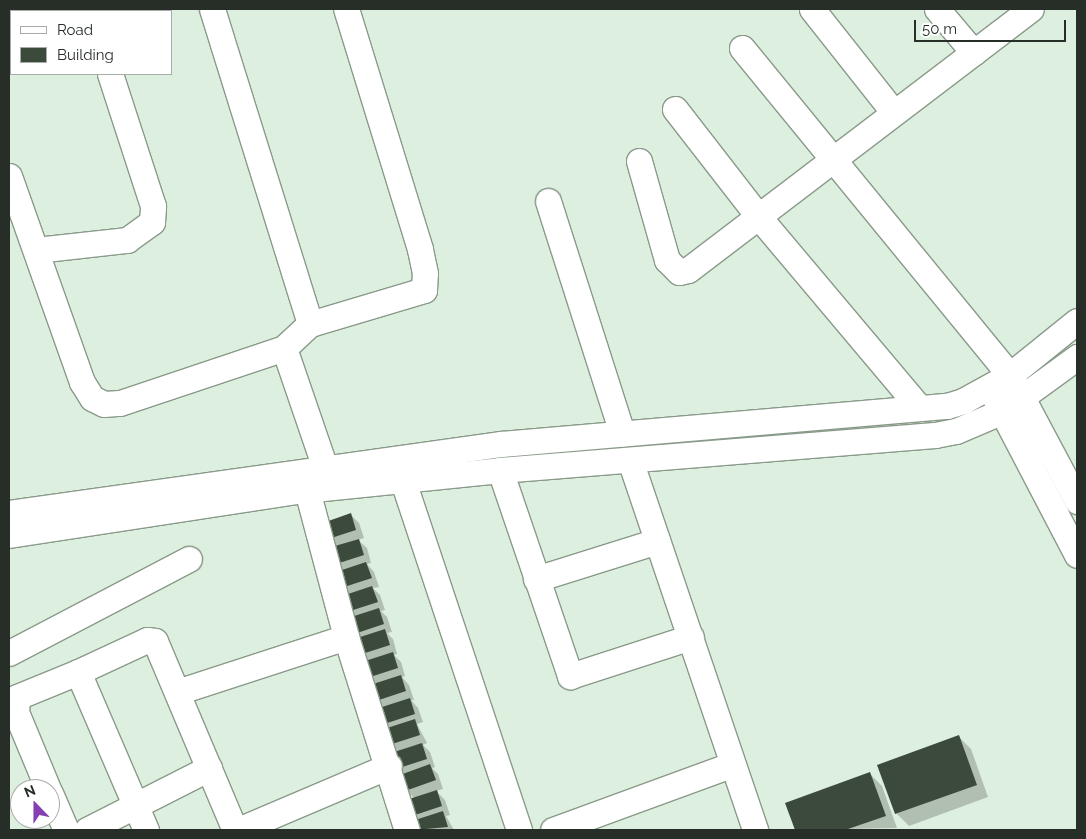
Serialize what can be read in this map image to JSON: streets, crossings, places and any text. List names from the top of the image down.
{
  "legend": ["Road", "Building"],
  "scale_bar": "50 m",
  "north": "top"
}
